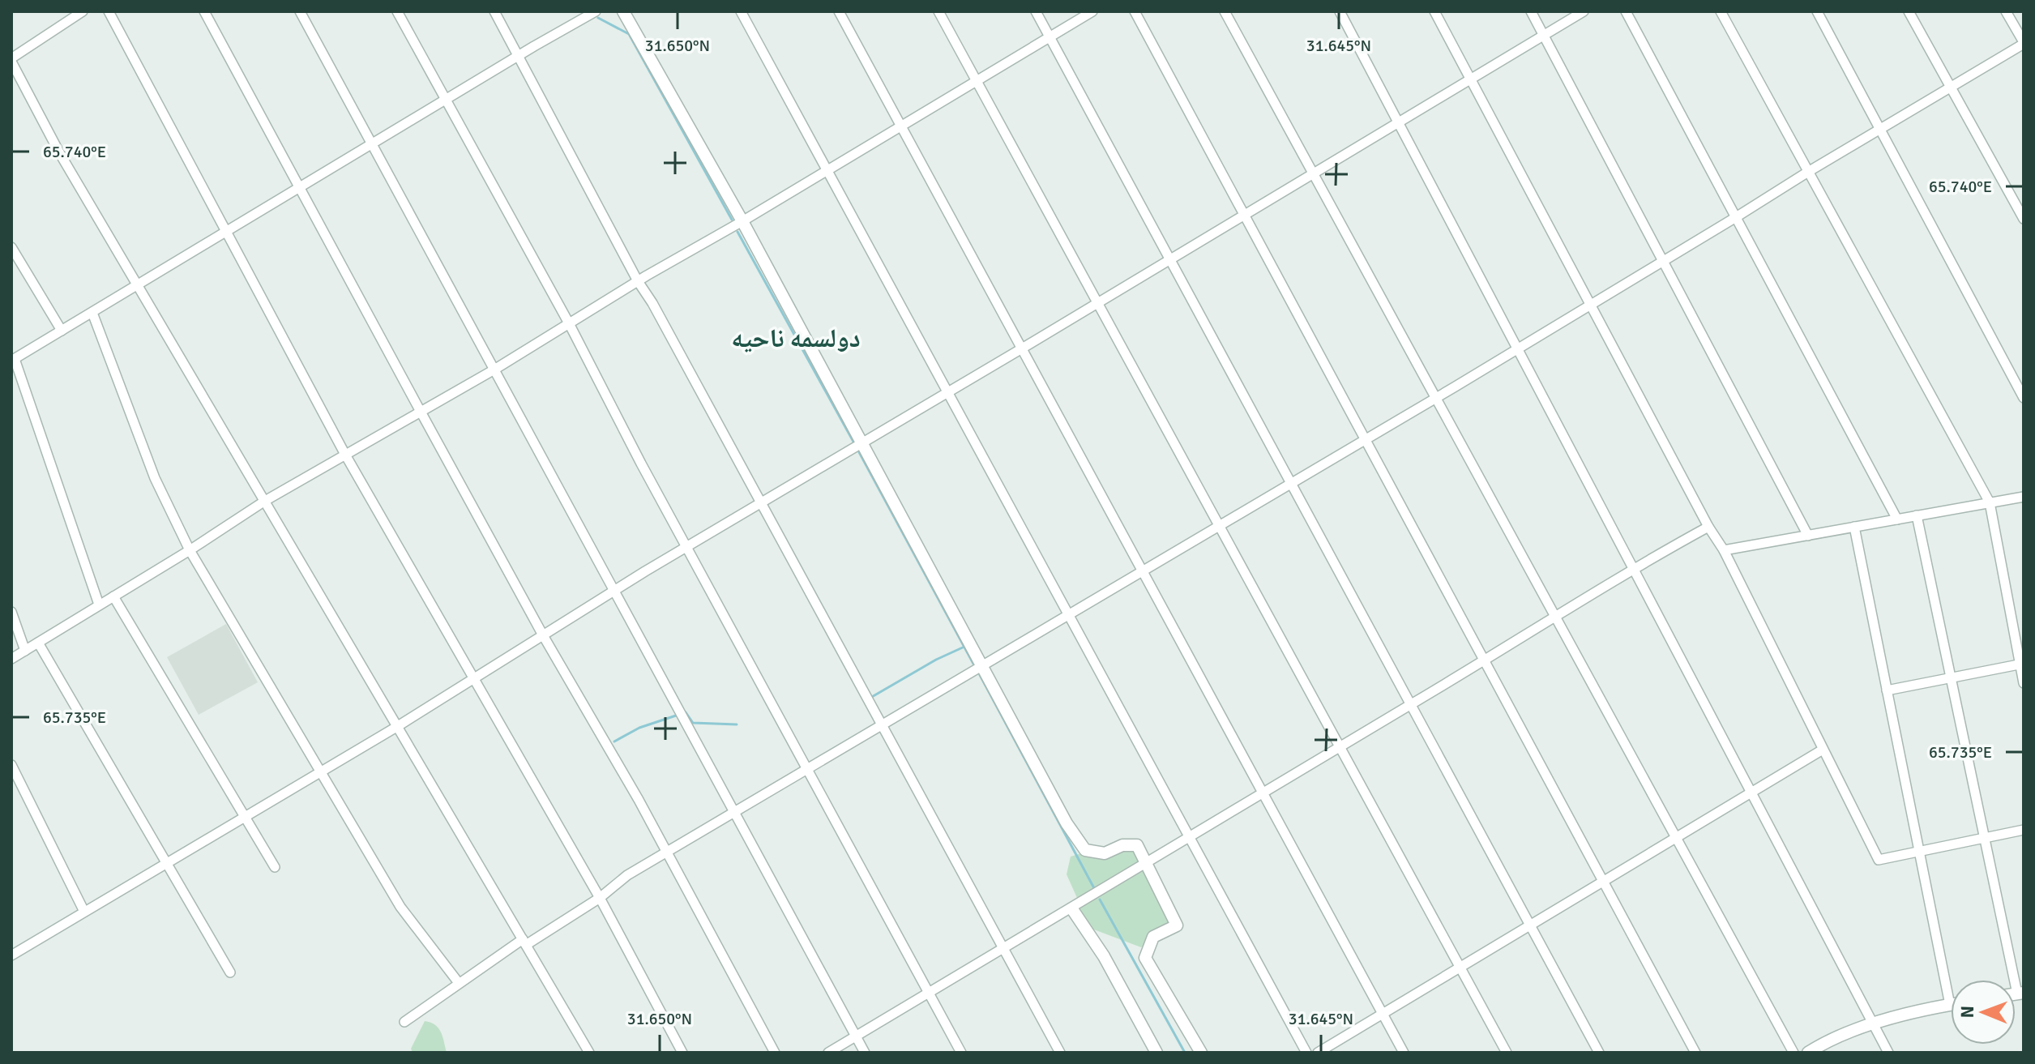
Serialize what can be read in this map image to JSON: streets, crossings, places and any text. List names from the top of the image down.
{
  "districts": ["دولسمه ناحیه"],
  "north": "left",
  "coordinates": [
    "31.650°N",
    "31.645°N",
    "65.740°E",
    "65.735°E"
  ]
}
